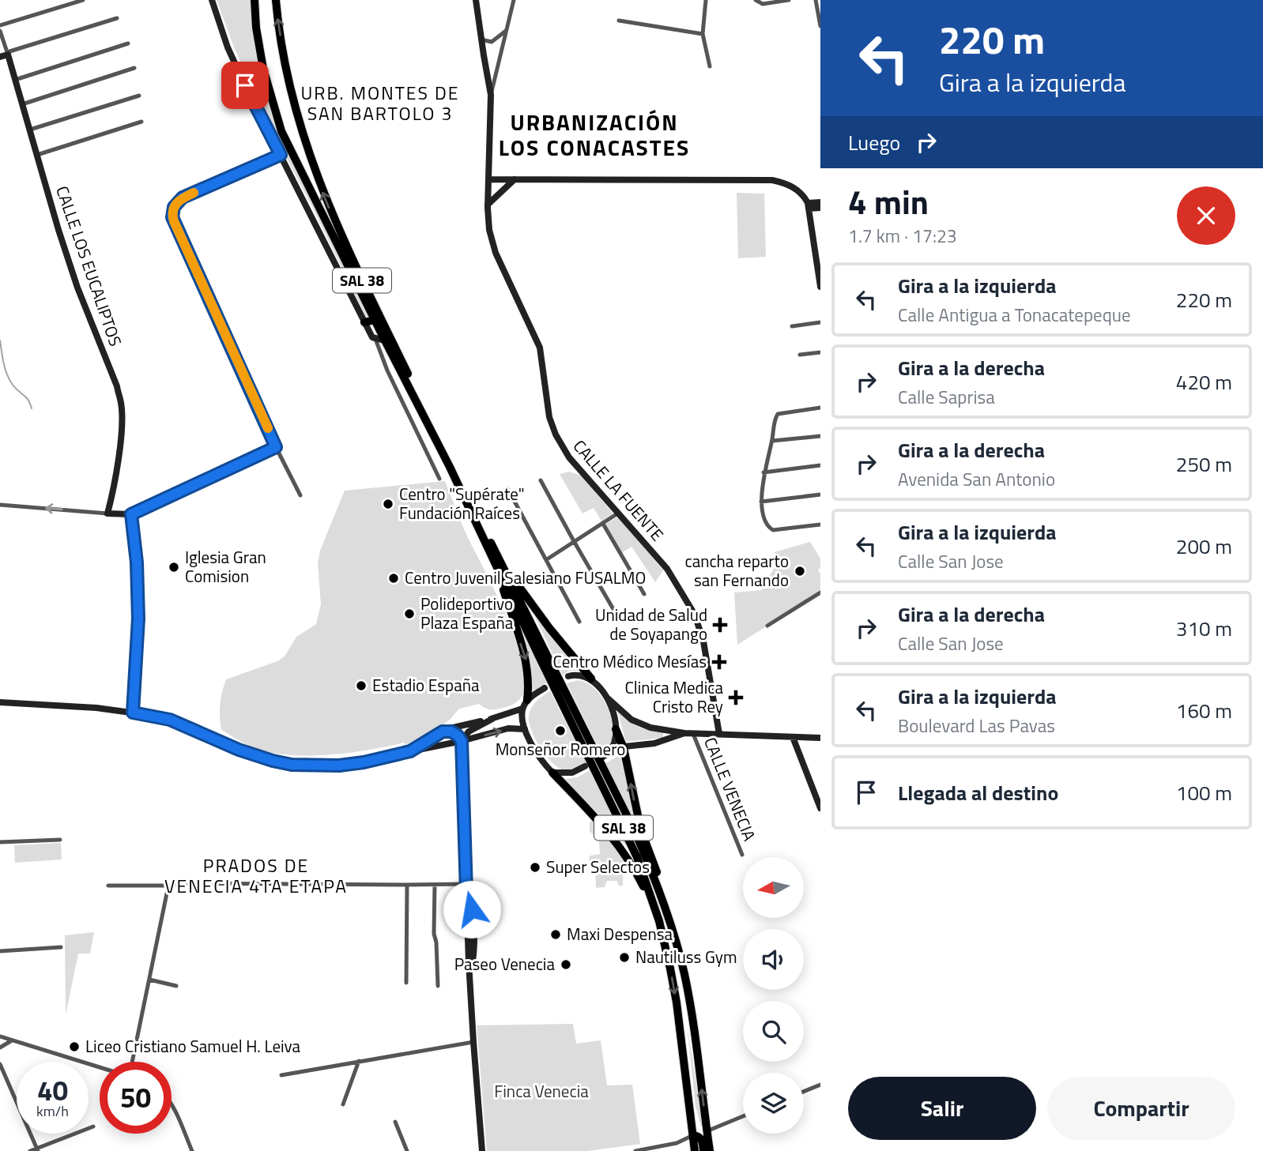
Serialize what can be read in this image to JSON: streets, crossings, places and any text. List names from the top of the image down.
{
  "streets": {
    "highway": ["SAL 38"],
    "street": ["CALLE LOS EUCALIPTOS", "CALLE LA FUENTE", "CALLE VENECIA"]
  },
  "districts": ["URB. MONTES DE SAN BARTOLO 3", "URBANIZACIÓN LOS CONACASTES", "PRADOS DE VENECIA 4TA ETAPA"],
  "parks": ["Finca Venecia"],
  "places": {
    "other": [
      "Centro \"Supérate\" Fundación Raíces",
      "Iglesia Gran Comision",
      "cancha reparto san Fernando",
      "Centro Juvenil Salesiano FUSALMO",
      "Polideportivo Plaza España",
      "Estadio España",
      "Monseñor Romero",
      "Super Selectos",
      "Maxi Despensa",
      "Nautiluss Gym",
      "Paseo Venecia",
      "Liceo Cristiano Samuel H. Leiva"
    ],
    "health": ["Unidad de Salud de Soyapango", "Centro Médico Mesías", "Clinica Medica Cristo Rey"]
  },
  "north": "left",
  "page": {
    "turn": ["220 m", "Gira a la izquierda"],
    "then": "Luego",
    "heading": ["4 min", "1.7 km · 17:23"],
    "list": [
      {
        "name": "Gira a la izquierda",
        "note": "Calle Antigua a Tonacatepeque",
        "value": "220 m"
      },
      {
        "name": "Gira a la derecha",
        "note": "Calle Saprisa",
        "value": "420 m"
      },
      {
        "name": "Gira a la derecha",
        "note": "Avenida San Antonio",
        "value": "250 m"
      },
      {
        "name": "Gira a la izquierda",
        "note": "Calle San Jose",
        "value": "200 m"
      },
      {
        "name": "Gira a la derecha",
        "note": "Calle San Jose",
        "value": "310 m"
      },
      {
        "name": "Gira a la izquierda",
        "note": "Boulevard Las Pavas",
        "value": "160 m"
      },
      {
        "name": "Llegada al destino",
        "value": "100 m"
      }
    ],
    "speed": "40 km/h",
    "limit": "50",
    "buttons": ["Salir", "Compartir"]
  }
}
